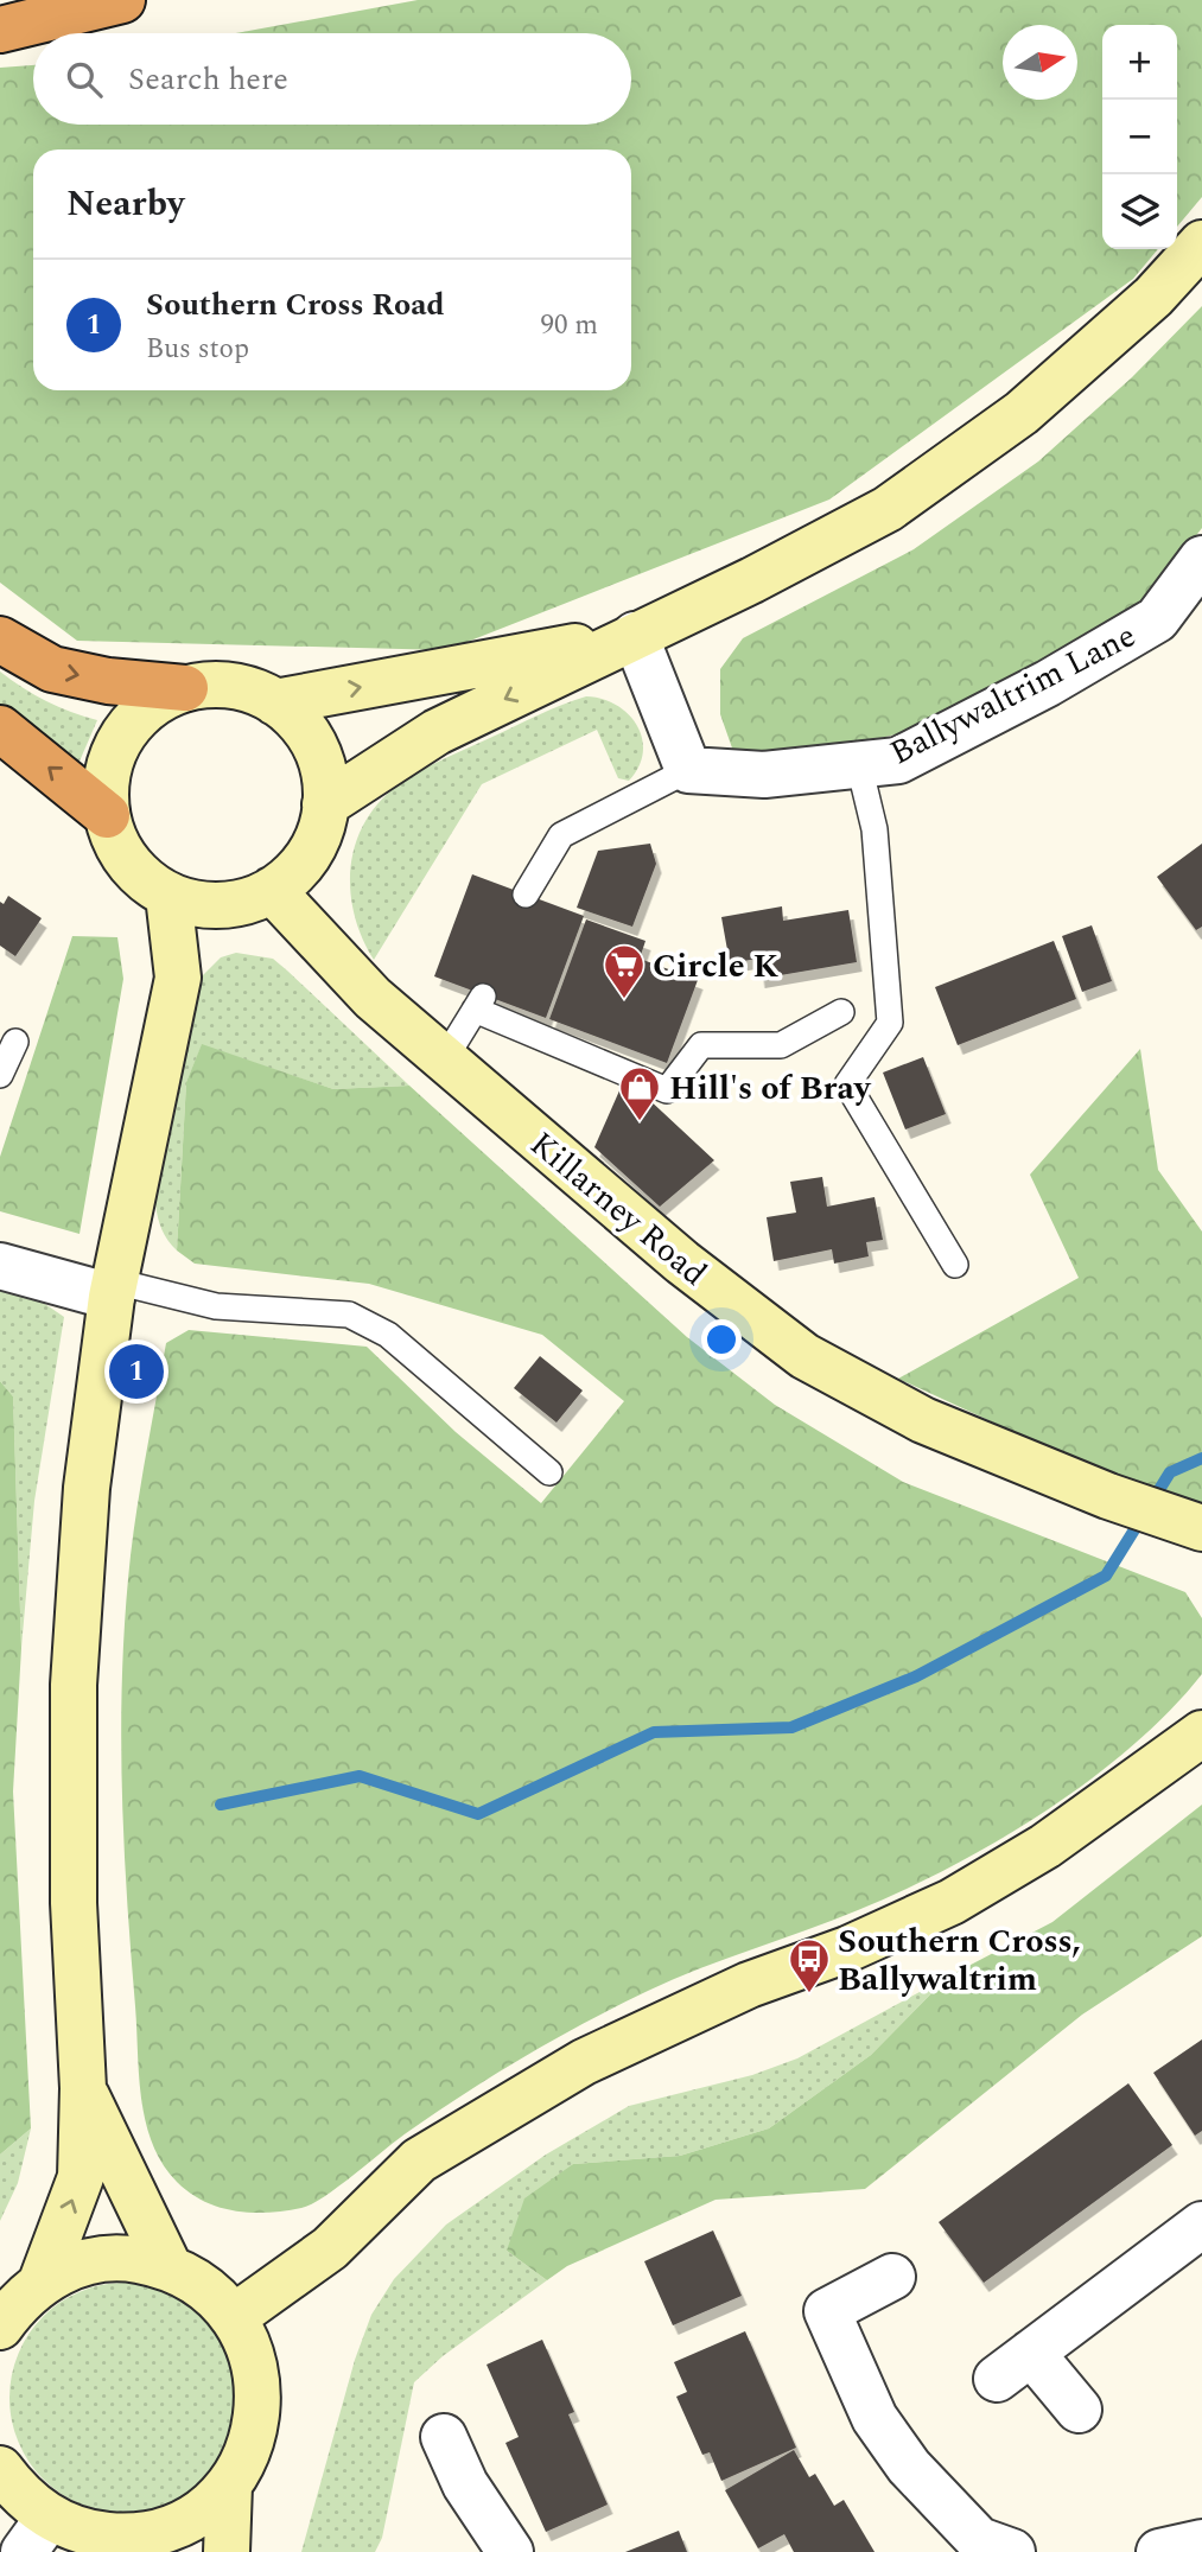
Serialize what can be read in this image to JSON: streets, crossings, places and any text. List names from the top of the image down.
{
  "streets": {
    "main road": ["Killarney Road"],
    "street": ["Ballywaltrim Lane"]
  },
  "places": {
    "supermarket": ["Circle K"],
    "shop": ["Hill's of Bray"],
    "bus stop": ["Southern Cross, Ballywaltrim"]
  },
  "north": "right",
  "page": {
    "map_buttons": ["+", "−"],
    "search": "Search here",
    "heading": "Nearby",
    "list": [
      {
        "mark": "1",
        "name": "Southern Cross Road",
        "note": "Bus stop",
        "value": "90 m"
      }
    ],
    "pins": "1"
  }
}
